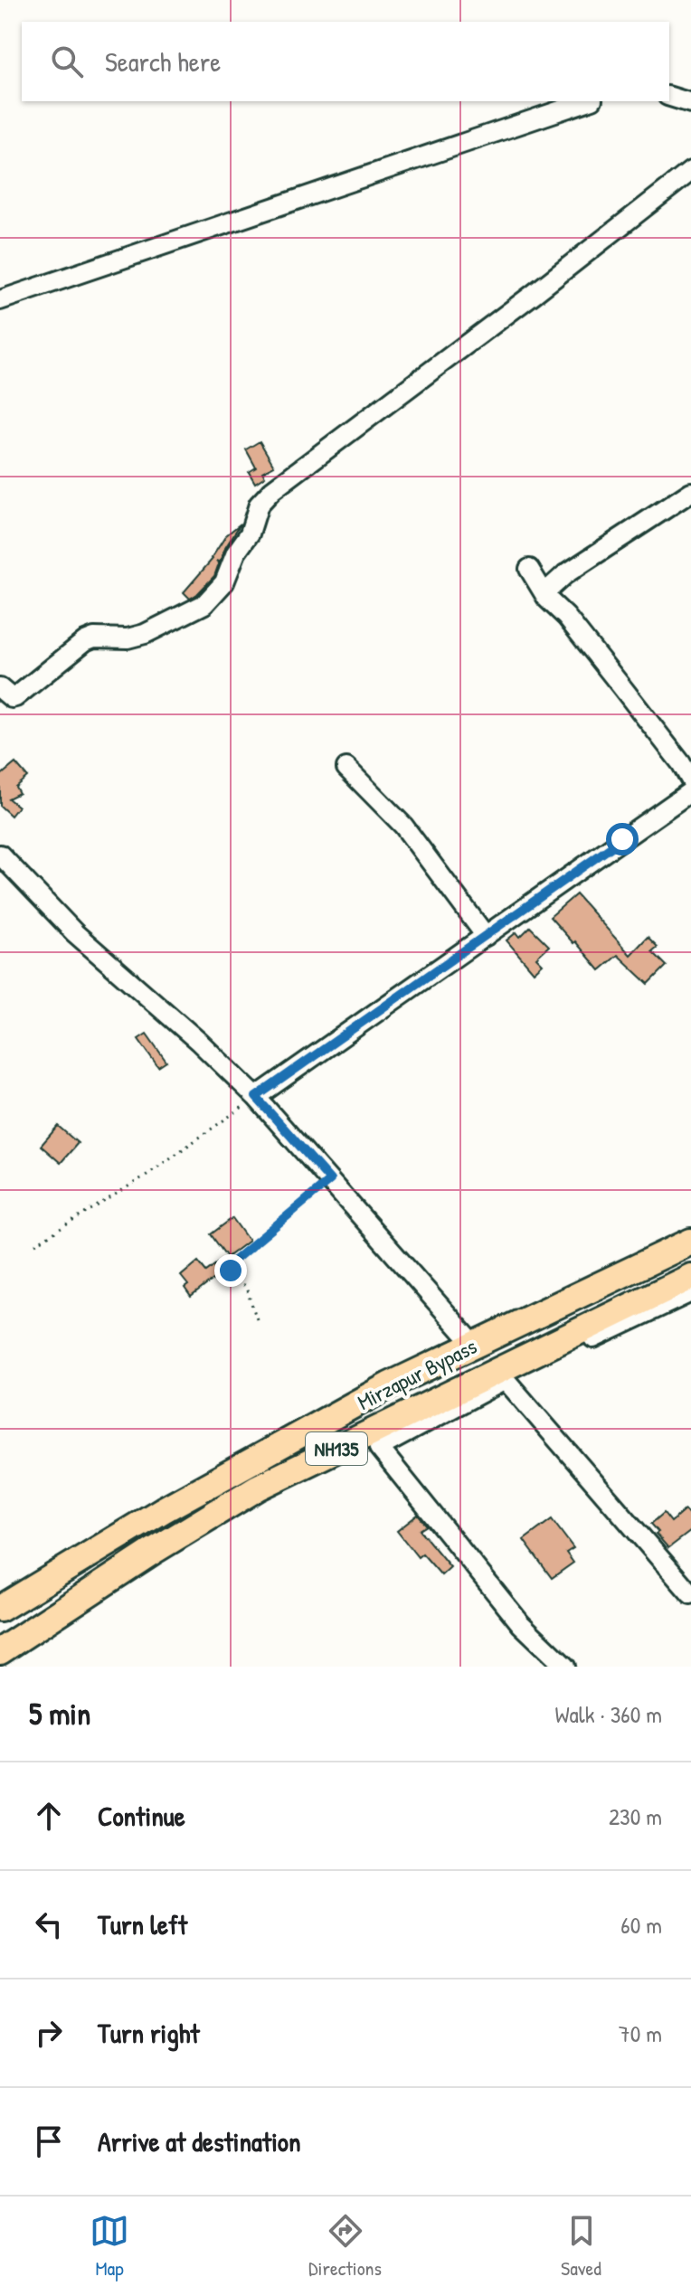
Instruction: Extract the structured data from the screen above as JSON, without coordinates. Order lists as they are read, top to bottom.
{
  "streets": {
    "highway": ["Mirzapur Bypass", "NH135"]
  },
  "page": {
    "search": "Search here",
    "heading": ["5 min", "Walk · 360 m"],
    "list": [
      ["Continue", "230 m"],
      ["Turn left", "60 m"],
      ["Turn right", "70 m"],
      "Arrive at destination"
    ],
    "nav": ["Map", "Directions", "Saved"]
  }
}
